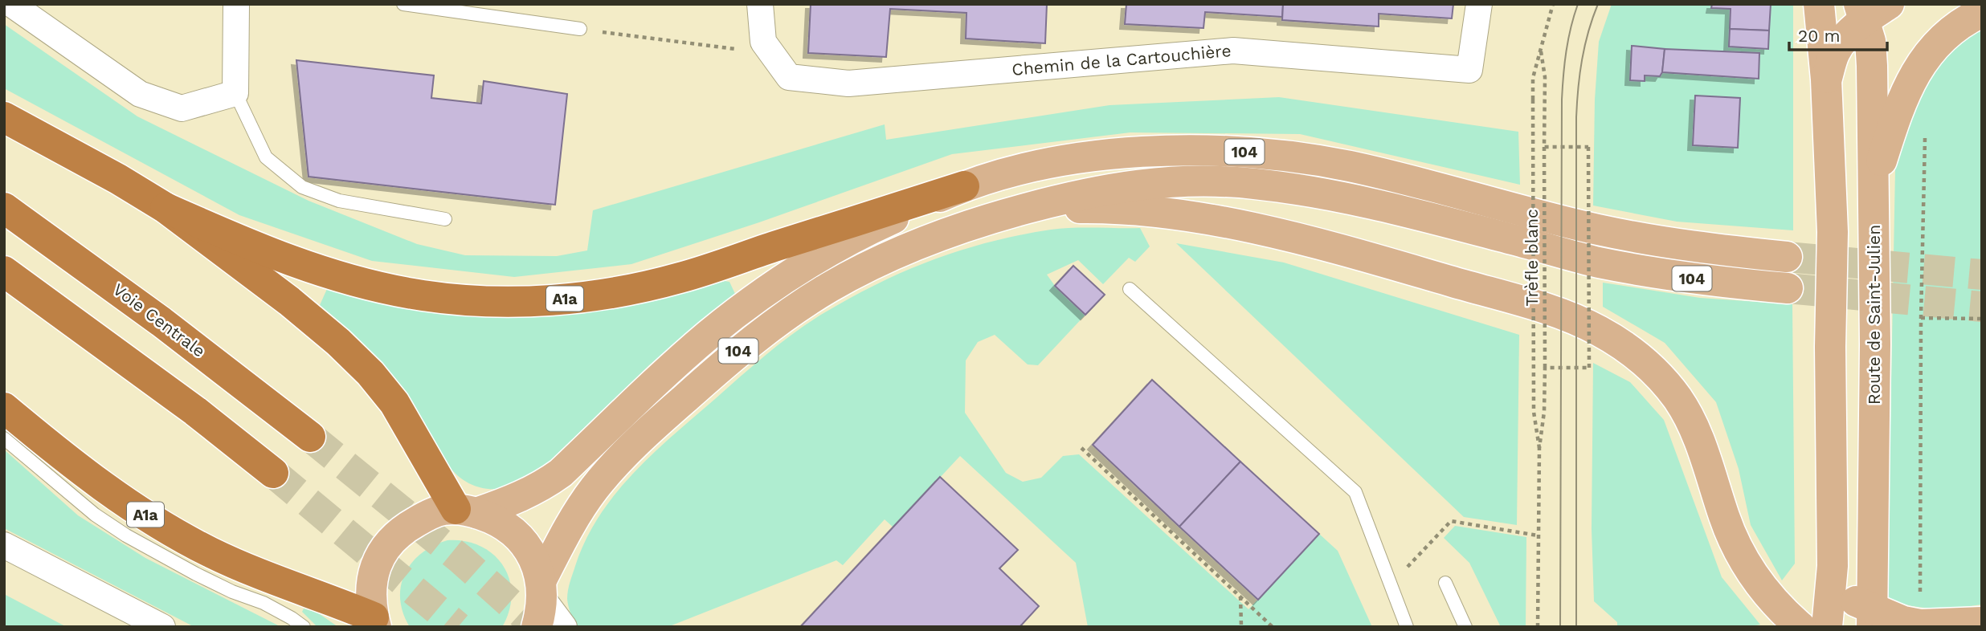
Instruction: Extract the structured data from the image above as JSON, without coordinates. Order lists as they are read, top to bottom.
{
  "streets": {
    "highway": ["A1a", "Voie Centrale"],
    "main road": ["104", "Route de Saint-Julien"],
    "street": ["Chemin de la Cartouchière"],
    "path": ["Trèfle blanc"]
  },
  "crossings": [
    ["104", "A1a"]
  ],
  "scale_bar": "20 m"
}
